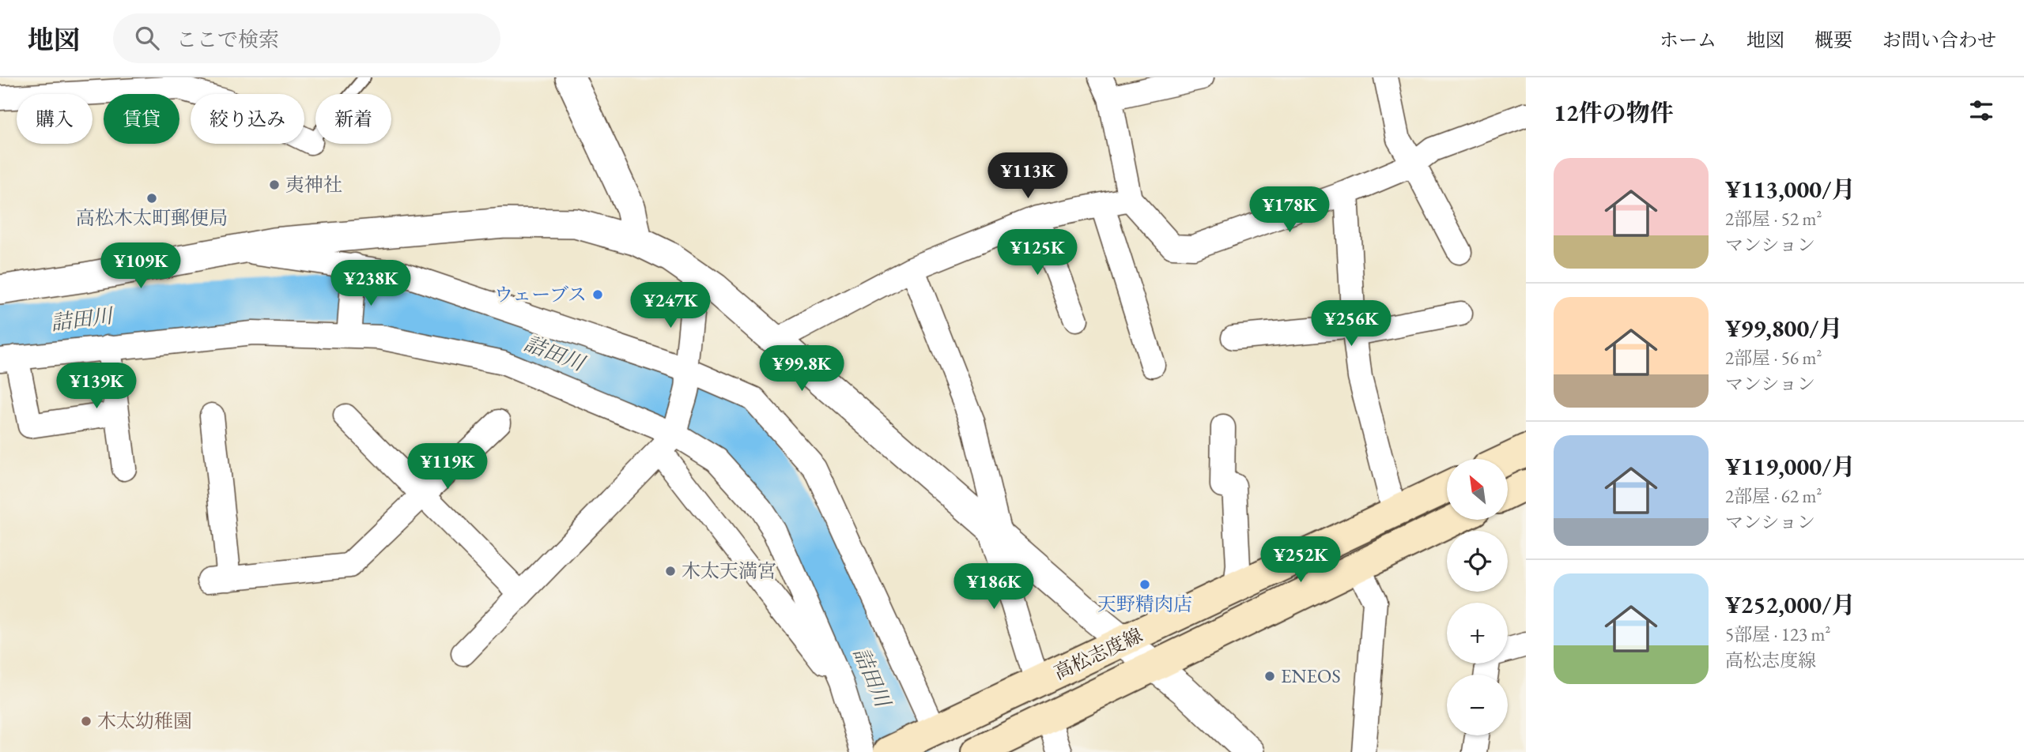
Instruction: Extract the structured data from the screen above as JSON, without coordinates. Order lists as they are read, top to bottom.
{
  "streets": {
    "main road": ["高松志度線"]
  },
  "water": ["詰田川"],
  "places": [
    "夷神社",
    "高松木太町郵便局",
    "ウェーブス",
    "木太天満宮",
    "天野精肉店",
    "ENEOS",
    "木太幼稚園"
  ],
  "north": "top left",
  "page": {
    "header": "地図",
    "search": "ここで検索",
    "nav": [
      "ホーム",
      "地図",
      "概要",
      "お問い合わせ"
    ],
    "heading": "12件の物件",
    "chip": [
      "購入",
      "賃貸",
      "絞り込み",
      "新着"
    ],
    "list": [
      {
        "name": "¥113,000/月",
        "note": "2部屋 · 52 m² · マンション"
      },
      {
        "name": "¥99,800/月",
        "note": "2部屋 · 56 m² · マンション"
      },
      {
        "name": "¥119,000/月",
        "note": "2部屋 · 62 m² · マンション"
      },
      {
        "name": "¥252,000/月",
        "note": "5部屋 · 123 m² · 高松志度線"
      }
    ],
    "price": [
      "¥113K",
      "¥178K",
      "¥125K",
      "¥109K",
      "¥238K",
      "¥247K",
      "¥256K",
      "¥99.8K",
      "¥139K",
      "¥119K",
      "¥252K",
      "¥186K"
    ],
    "map_buttons": ["+", "−"]
  }
}
